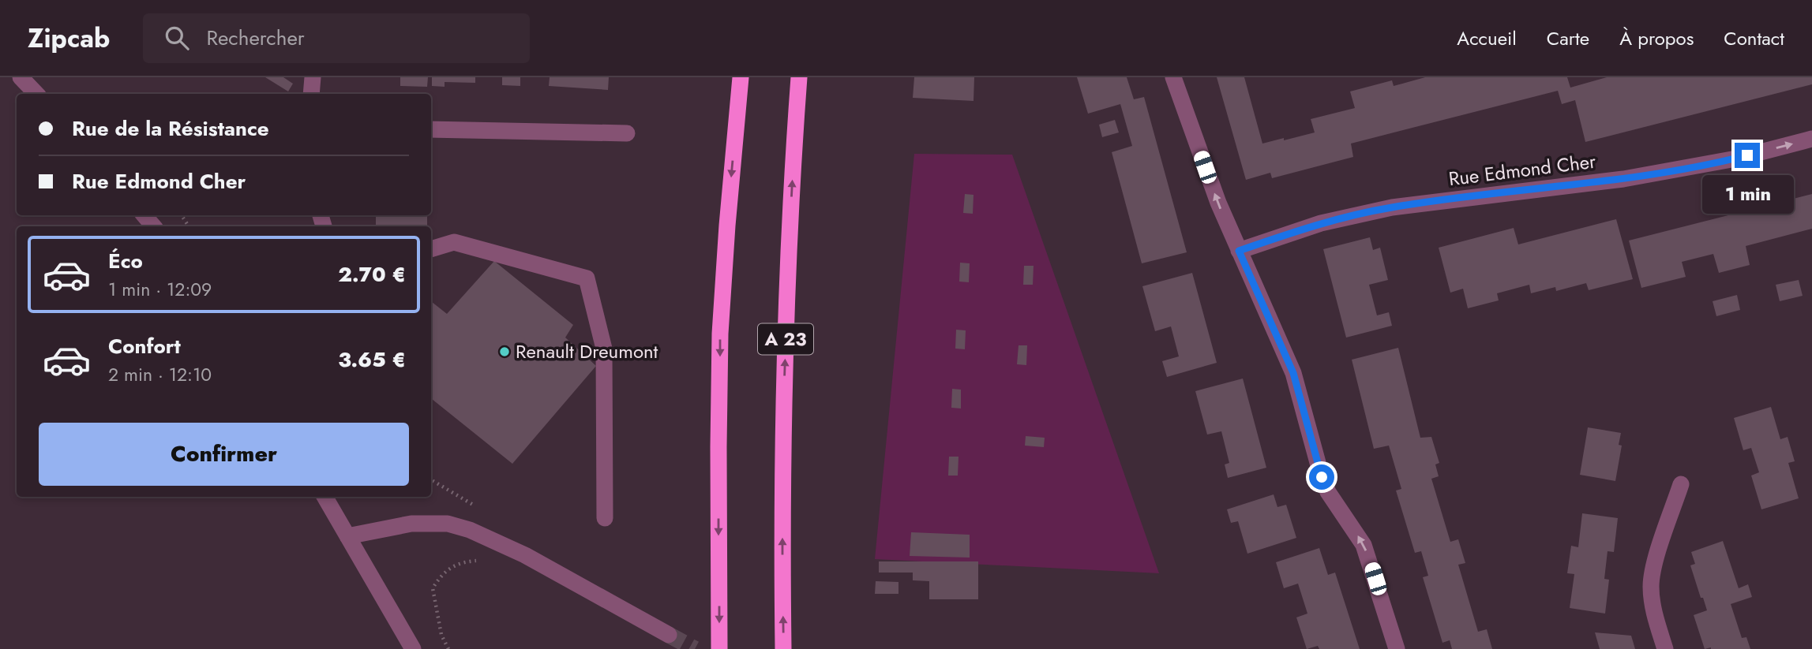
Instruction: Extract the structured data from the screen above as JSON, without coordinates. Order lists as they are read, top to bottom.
{
  "streets": {
    "highway": ["A 23"],
    "street": ["Rue Edmond Cher"]
  },
  "one_way": ["Rue Edmond Cher"],
  "places": ["Renault Dreumont"],
  "page": {
    "header": "Zipcab",
    "search": "Rechercher",
    "nav": [
      "Accueil",
      "Carte",
      "À propos",
      "Contact"
    ],
    "banner": ["Rue de la Résistance", "Rue Edmond Cher"],
    "bubble": "1 min",
    "list": [
      {
        "name": "Éco",
        "note": "1 min · 12:09",
        "value": "2.70 €"
      },
      {
        "name": "Confort",
        "note": "2 min · 12:10",
        "value": "3.65 €"
      }
    ],
    "buttons": "Confirmer"
  }
}
